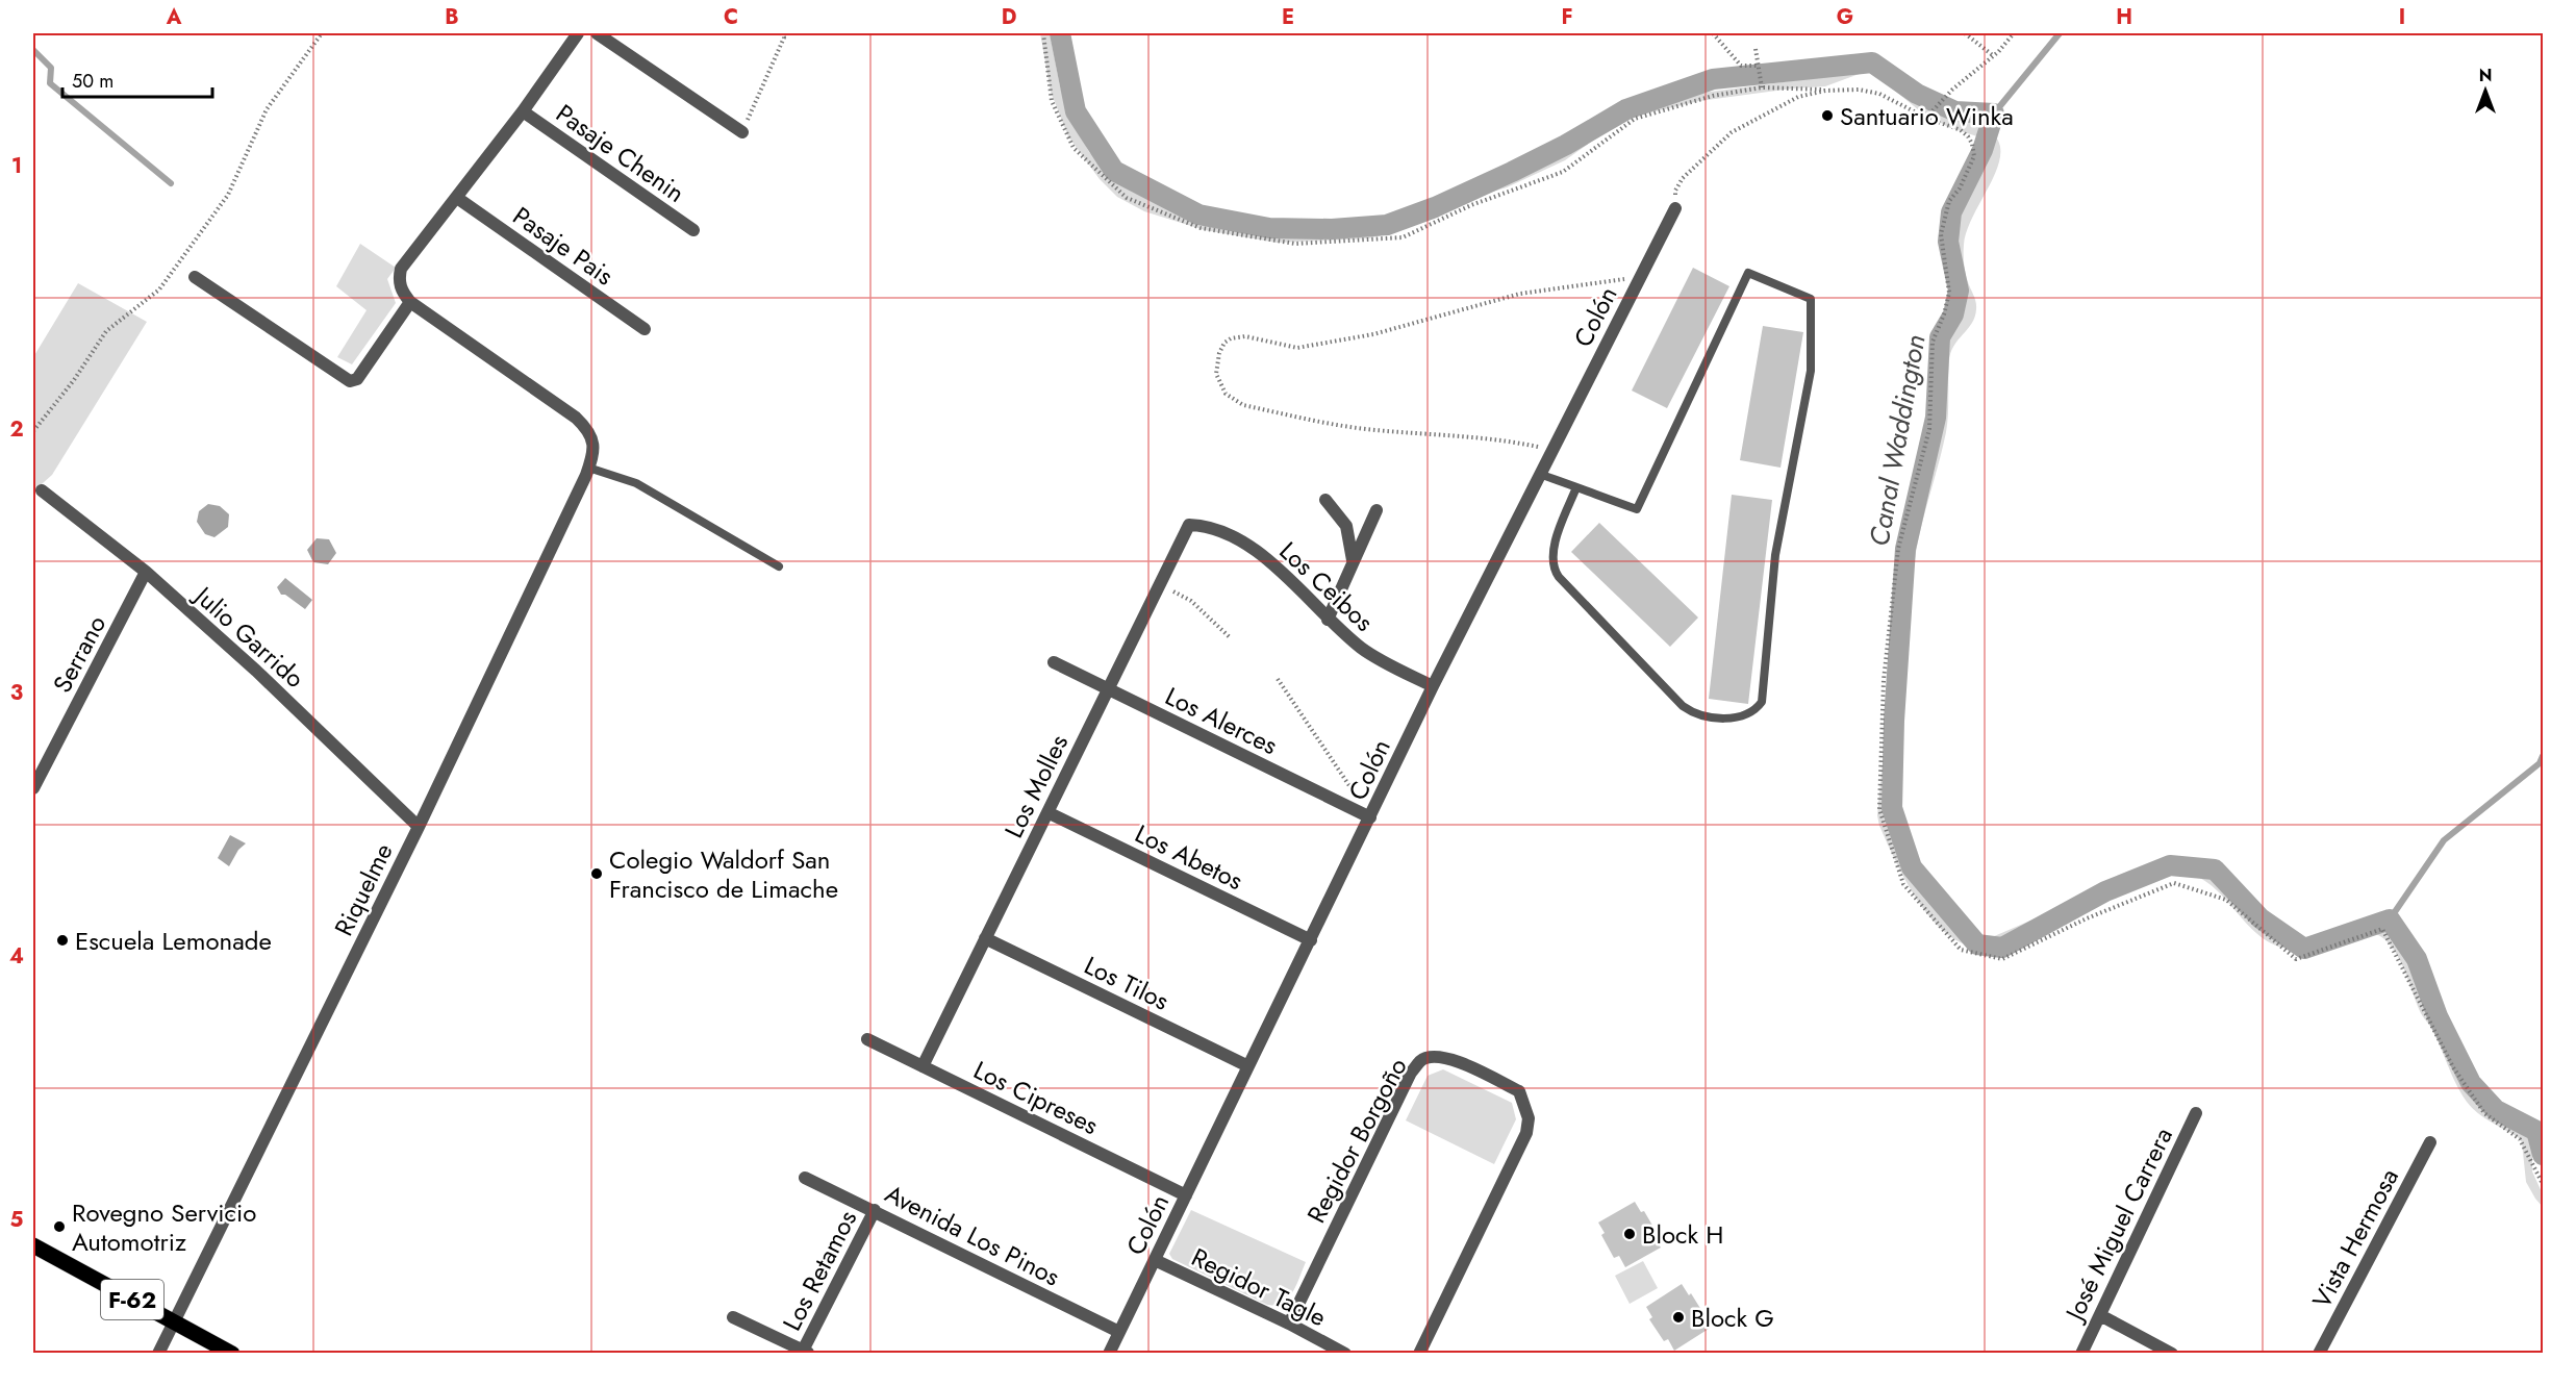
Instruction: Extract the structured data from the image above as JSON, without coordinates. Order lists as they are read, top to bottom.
{
  "streets": {
    "main road": ["F-62"],
    "street": [
      "Pasaje Chenin",
      "Pasaje Pais",
      "Colón",
      "Los Ceibos",
      "Julio Garrido",
      "Serrano",
      "Los Alerces",
      "Los Molles",
      "Los Abetos",
      "Riquelme",
      "Los Tilos",
      "Los Cipreses",
      "Regidor Borgoño",
      "José Miguel Carrera",
      "Avenida Los Pinos",
      "Vista Hermosa",
      "Los Retamos",
      "Regidor Tagle"
    ]
  },
  "crossings": [
    ["Colón", "Los Ceibos"],
    ["Colón", "Los Alerces"],
    ["Colón", "Los Abetos"],
    ["Colón", "Los Tilos"],
    ["Colón", "Los Cipreses"],
    ["Colón", "Avenida Los Pinos"],
    ["Colón", "Regidor Tagle"],
    ["Los Ceibos", "Los Molles"],
    ["Julio Garrido", "Serrano"],
    ["Julio Garrido", "Riquelme"],
    ["Los Alerces", "Los Molles"],
    ["Los Molles", "Los Abetos"],
    ["Los Molles", "Los Tilos"],
    ["Los Molles", "Los Cipreses"],
    ["Riquelme", "F-62"],
    ["Regidor Borgoño", "Regidor Tagle"],
    ["Avenida Los Pinos", "Los Retamos"]
  ],
  "water": ["Canal Waddington"],
  "places": [
    "Santuario Winka",
    "Colegio Waldorf San Francisco de Limache",
    "Escuela Lemonade",
    "Rovegno Servicio Automotriz",
    "Block H",
    "Block G"
  ],
  "scale_bar": "50 m",
  "north": "top",
  "grid": {
    "columns": [
      "A",
      "B",
      "C",
      "D",
      "E",
      "F",
      "G",
      "H",
      "I"
    ],
    "rows": [
      "1",
      "2",
      "3",
      "4",
      "5"
    ]
  }
}
